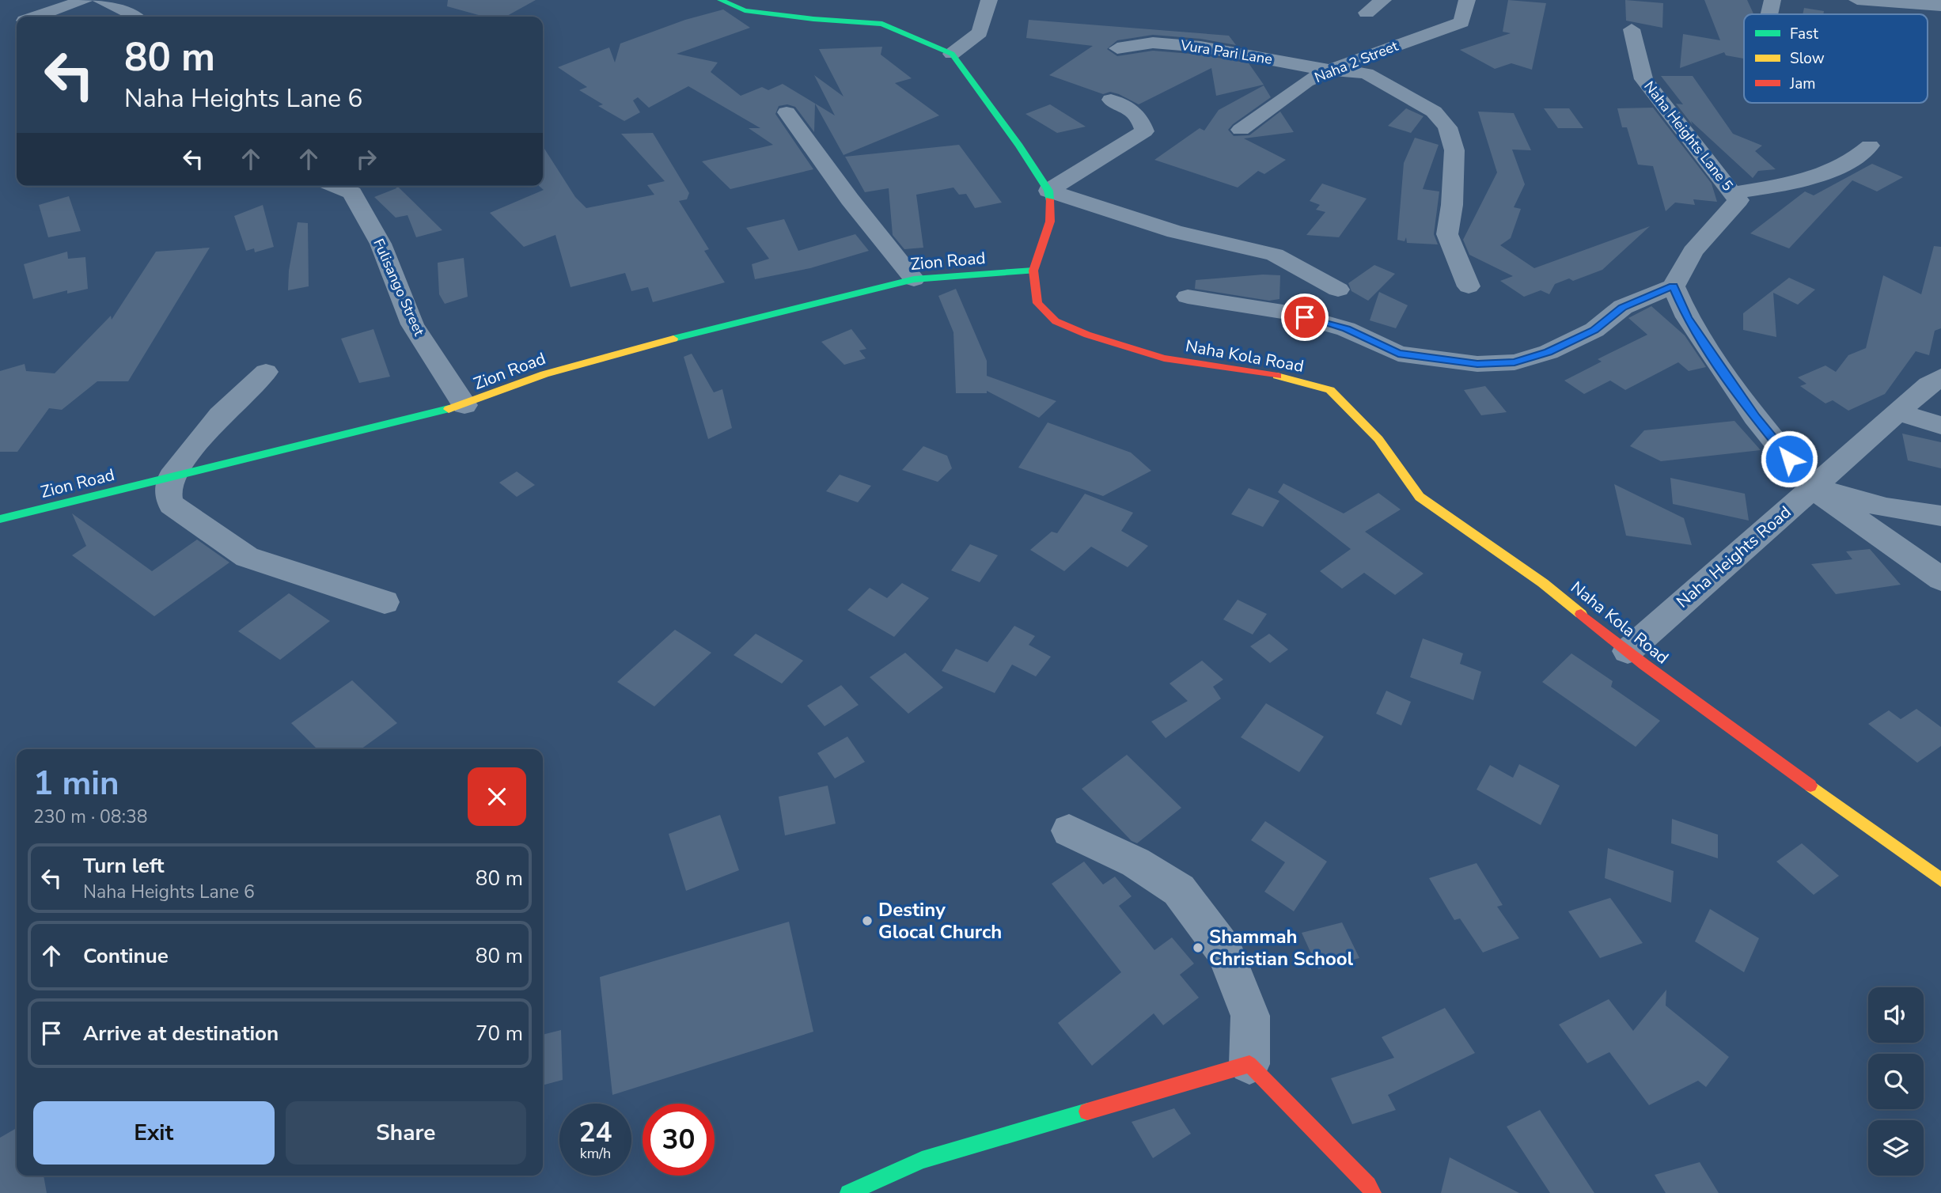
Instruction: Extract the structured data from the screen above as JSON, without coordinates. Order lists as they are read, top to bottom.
{
  "streets": {
    "street": [
      "Vura Pari Lane",
      "Naha 2 Street",
      "Naha Heights Lane 5",
      "Zion Road",
      "Fulisango Street",
      "Naha Kola Road",
      "Naha Heights Road"
    ]
  },
  "crossings": [
    ["Vura Pari Lane", "Naha 2 Street"],
    ["Zion Road", "Fulisango Street"],
    ["Zion Road", "Naha Kola Road"],
    ["Naha Kola Road", "Naha Heights Road"]
  ],
  "places": ["Destiny Glocal Church", "Shammah Christian School"],
  "legend": ["Fast", "Slow", "Jam"],
  "page": {
    "turn": ["80 m", "Naha Heights Lane 6"],
    "heading": ["1 min", "230 m · 08:38"],
    "list": [
      {
        "name": "Turn left",
        "note": "Naha Heights Lane 6",
        "value": "80 m"
      },
      {
        "name": "Continue",
        "value": "80 m"
      },
      {
        "name": "Arrive at destination",
        "value": "70 m"
      }
    ],
    "buttons": ["Exit", "Share"],
    "speed": "24 km/h",
    "limit": "30"
  }
}
